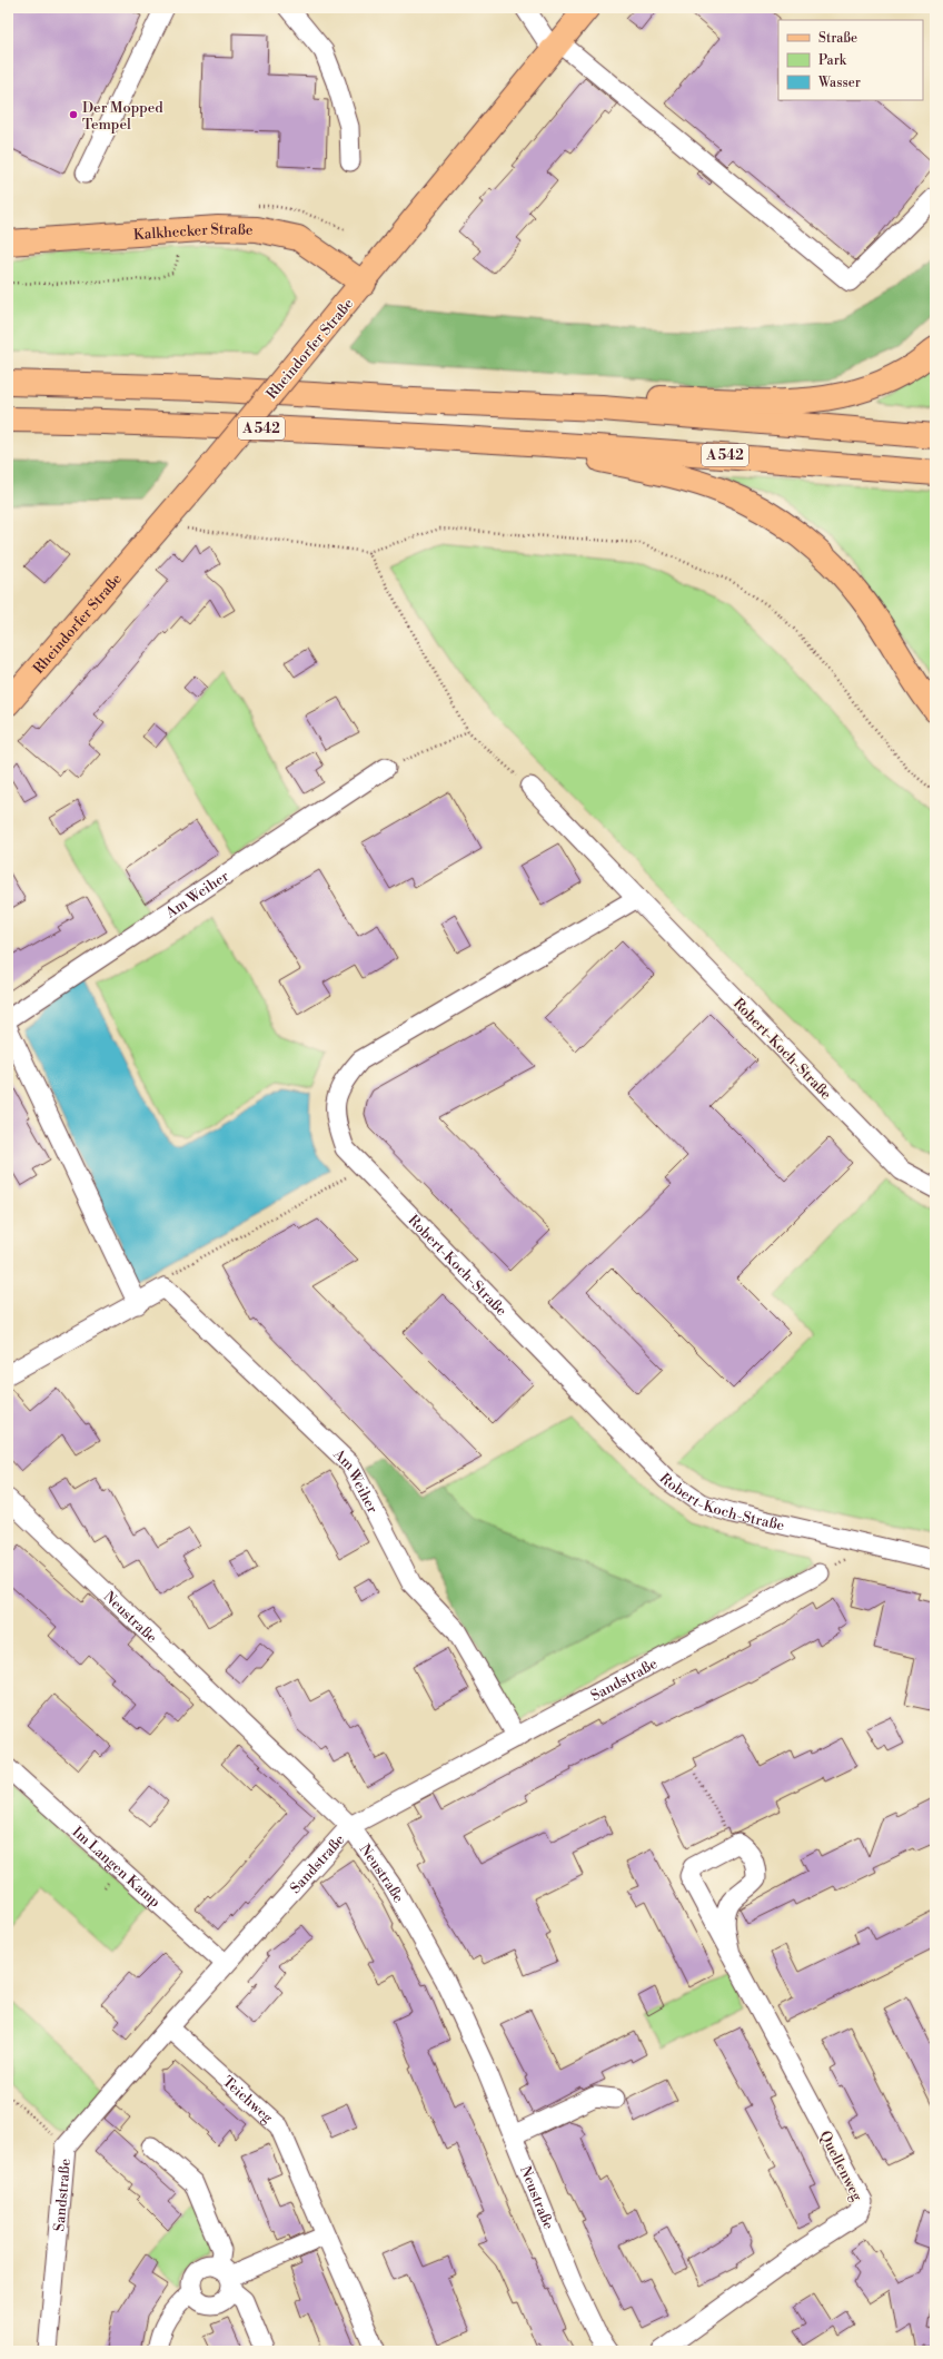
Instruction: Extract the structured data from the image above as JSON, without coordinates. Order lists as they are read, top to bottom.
{
  "streets": {
    "main road": ["Kalkhecker Straße", "Rheindorfer Straße", "A 542"],
    "street": [
      "Am Weiher",
      "Robert-Koch-Straße",
      "Neustraße",
      "Sandstraße",
      "Im Langen Kamp",
      "Teichweg",
      "Quellenweg"
    ]
  },
  "crossings": [
    ["Kalkhecker Straße", "Rheindorfer Straße"],
    ["Am Weiher", "Sandstraße"],
    ["Neustraße", "Sandstraße"],
    ["Sandstraße", "Im Langen Kamp"],
    ["Sandstraße", "Teichweg"]
  ],
  "places": ["Der Mopped Tempel"],
  "legend": ["Straße", "Park", "Wasser"]
}
